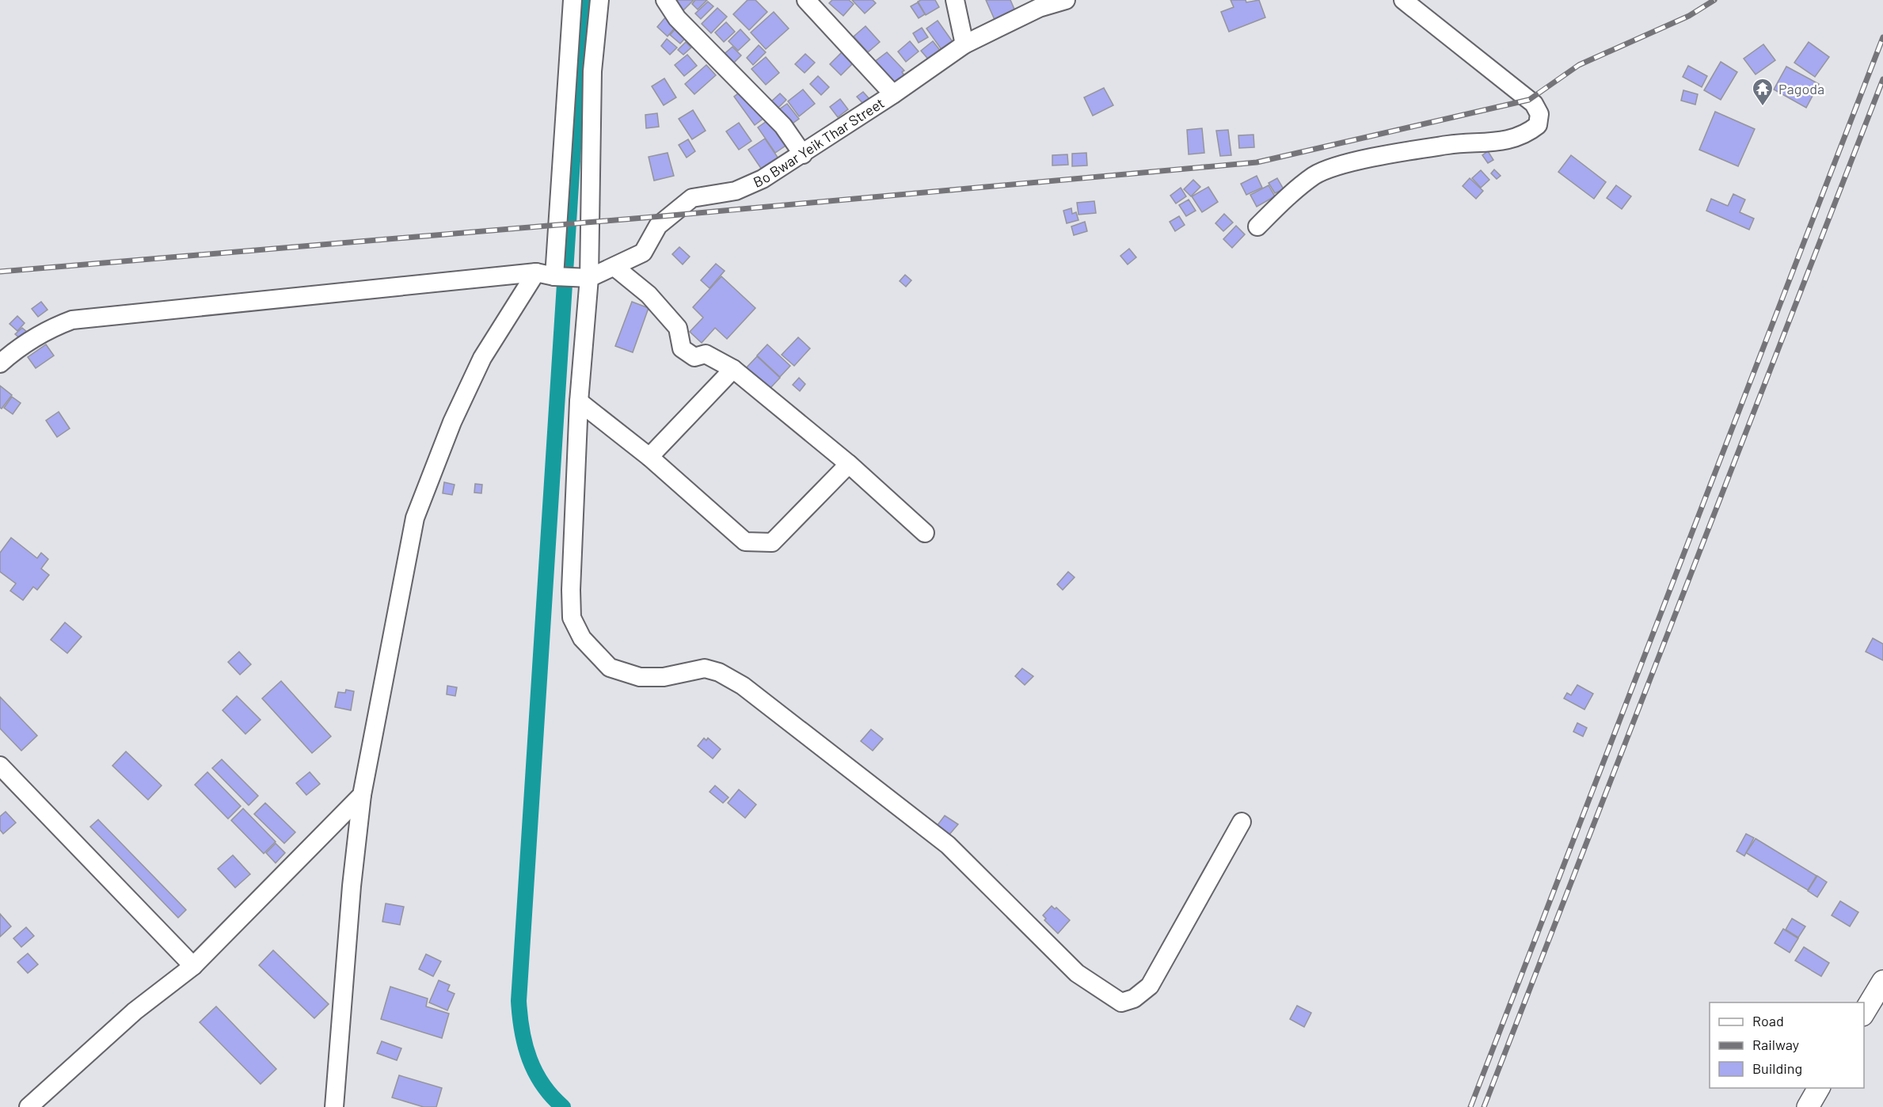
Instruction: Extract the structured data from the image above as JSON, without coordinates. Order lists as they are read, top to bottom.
{
  "streets": {
    "street": ["Bo Bwar Yeik Thar Street"]
  },
  "places": {
    "temple": ["Pagoda"]
  },
  "legend": ["Road", "Railway", "Building"]
}
